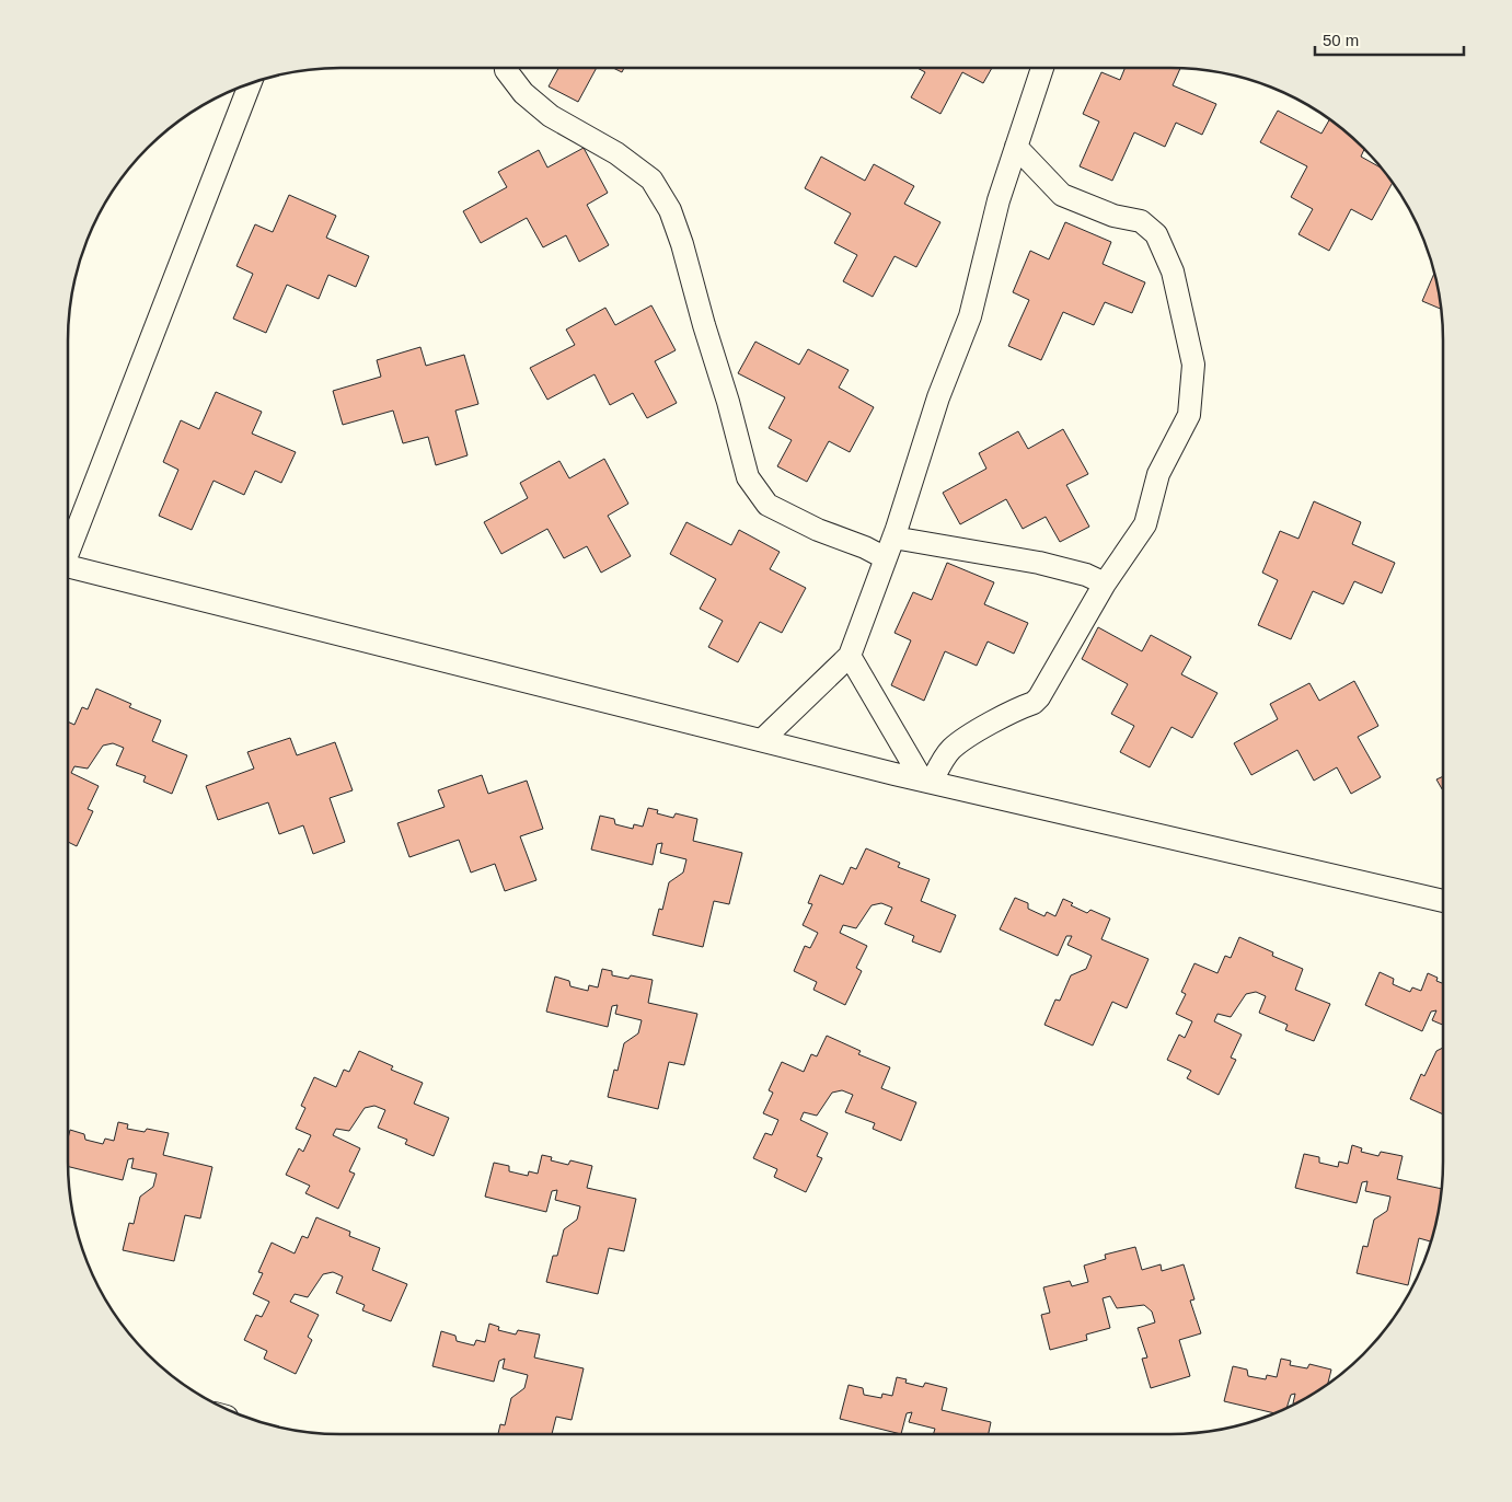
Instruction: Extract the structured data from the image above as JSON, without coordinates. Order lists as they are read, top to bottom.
{
  "scale_bar": "50 m"
}
